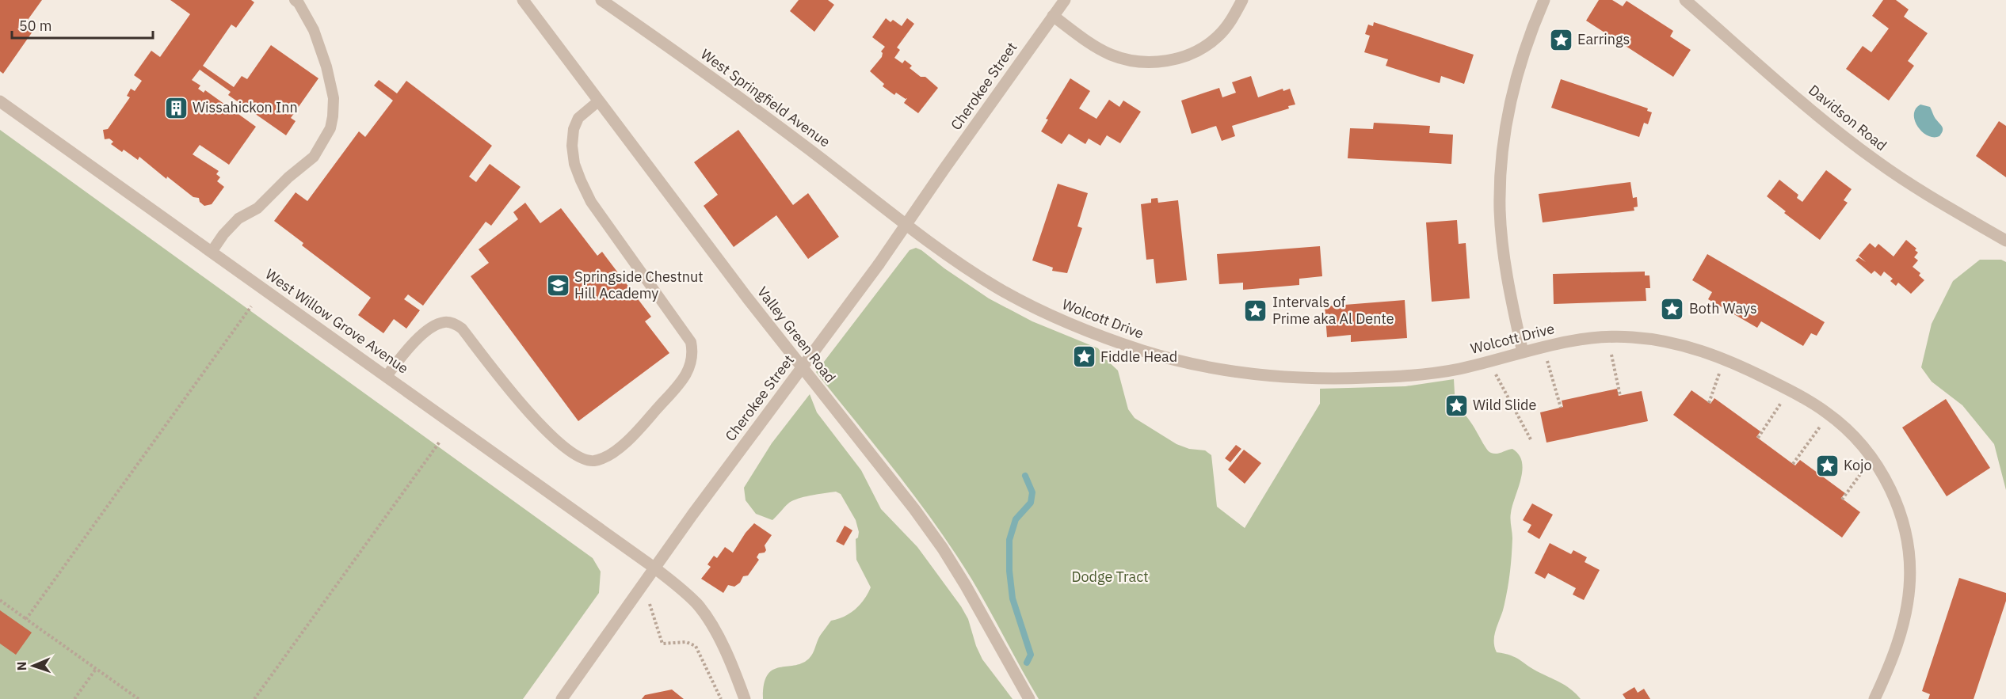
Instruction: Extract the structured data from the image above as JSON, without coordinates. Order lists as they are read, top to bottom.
{
  "streets": {
    "street": [
      "Cherokee Street",
      "West Springfield Avenue",
      "Davidson Road",
      "Wolcott Drive",
      "West Willow Grove Avenue",
      "Valley Green Road"
    ]
  },
  "crossings": [
    ["Cherokee Street", "West Springfield Avenue"],
    ["Cherokee Street", "Wolcott Drive"],
    ["Cherokee Street", "West Willow Grove Avenue"],
    ["West Springfield Avenue", "Wolcott Drive"]
  ],
  "parks": ["Dodge Tract"],
  "places": {
    "place": [
      "Earrings",
      "Both Ways",
      "Intervals of Prime aka Al Dente",
      "Fiddle Head",
      "Wild Slide",
      "Kojo"
    ],
    "building": ["Wissahickon Inn"],
    "school or university": ["Springside Chestnut Hill Academy"]
  },
  "scale_bar": "50 m",
  "north": "left"
}
